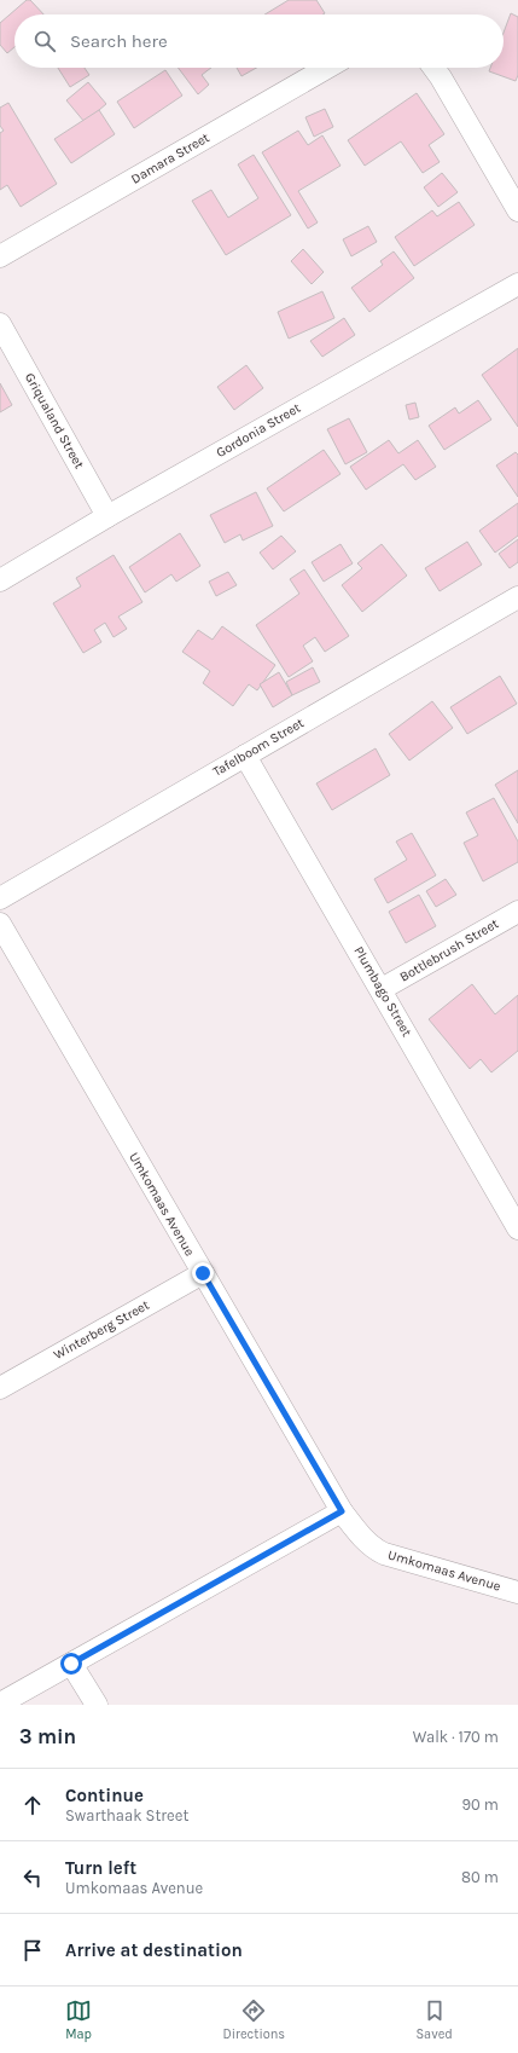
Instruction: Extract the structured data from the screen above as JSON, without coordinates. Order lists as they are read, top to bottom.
{
  "streets": {
    "street": [
      "Damara Street",
      "Griqualand Street",
      "Gordonia Street",
      "Tafelboom Street",
      "Bottlebrush Street",
      "Plumbago Street",
      "Umkomaas Avenue",
      "Winterberg Street"
    ]
  },
  "crossings": [
    ["Griqualand Street", "Gordonia Street"],
    ["Tafelboom Street", "Plumbago Street"],
    ["Bottlebrush Street", "Plumbago Street"],
    ["Umkomaas Avenue", "Winterberg Street"]
  ],
  "page": {
    "search": "Search here",
    "heading": ["3 min", "Walk · 170 m"],
    "list": [
      ["Continue", "Swarthaak Street", "90 m"],
      ["Turn left", "Umkomaas Avenue", "80 m"],
      "Arrive at destination"
    ],
    "nav": ["Map", "Directions", "Saved"]
  }
}
